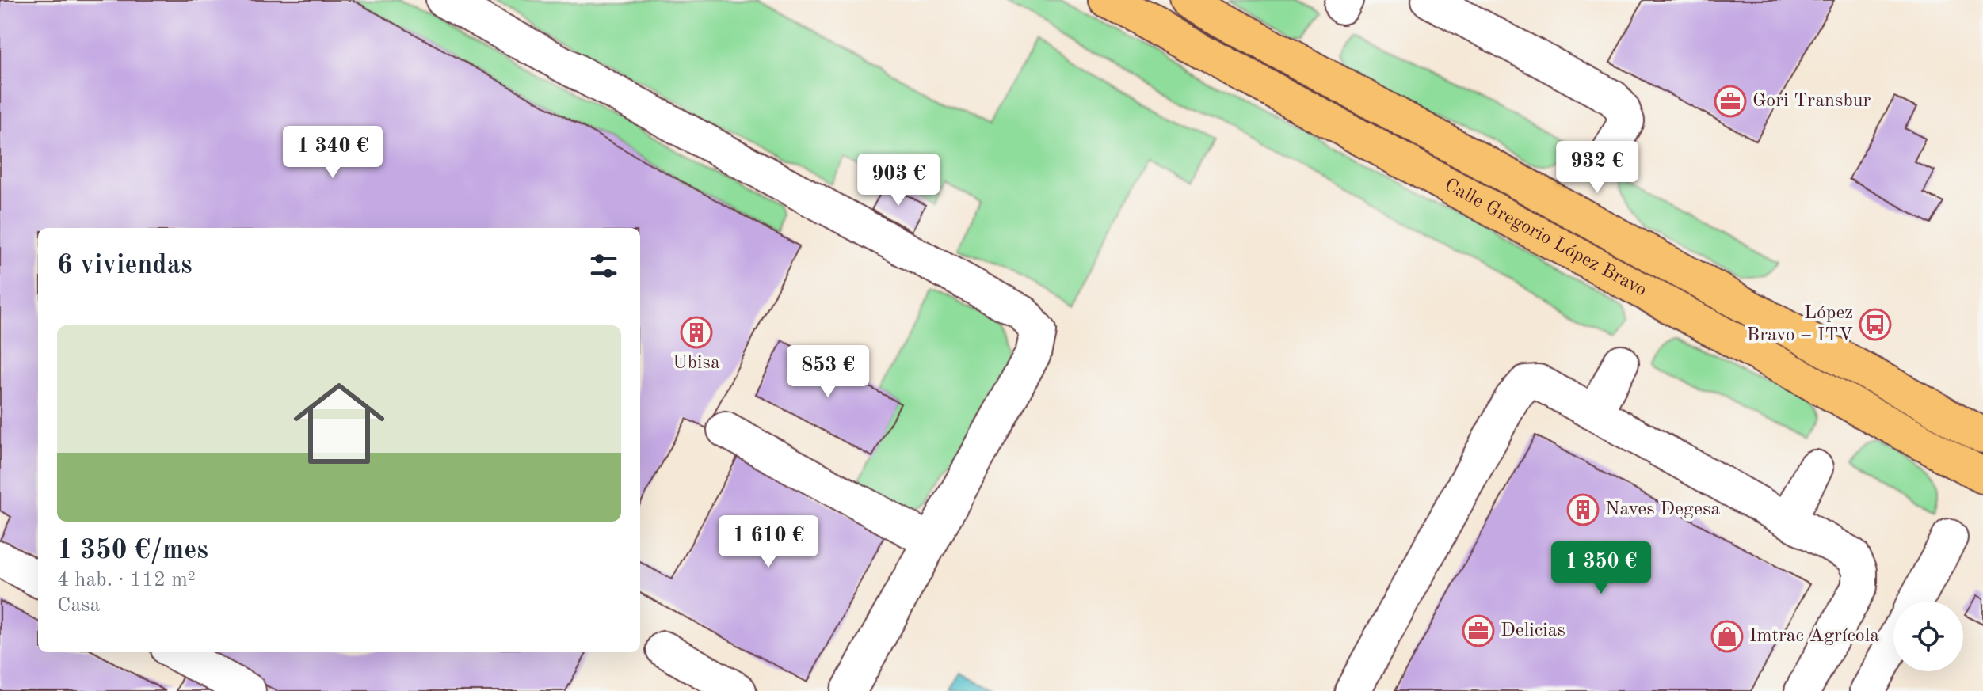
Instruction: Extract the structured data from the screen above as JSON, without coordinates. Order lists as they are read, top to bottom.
{
  "streets": {
    "main road": ["Calle Gregorio López Bravo"]
  },
  "places": {
    "office": ["Gori Transbur", "Delicias"],
    "bus stop": ["López Bravo – ITV"],
    "building": ["Ubisa", "Naves Degesa"],
    "shop": ["Imtrac Agrícola"]
  },
  "page": {
    "price": [
      "1 340 €",
      "932 €",
      "903 €",
      "853 €",
      "1 610 €",
      "1 350 €"
    ],
    "heading": "6 viviendas",
    "list": [
      {
        "name": "1 350 €/mes",
        "note": "4 hab. · 112 m² · Casa"
      }
    ]
  }
}
